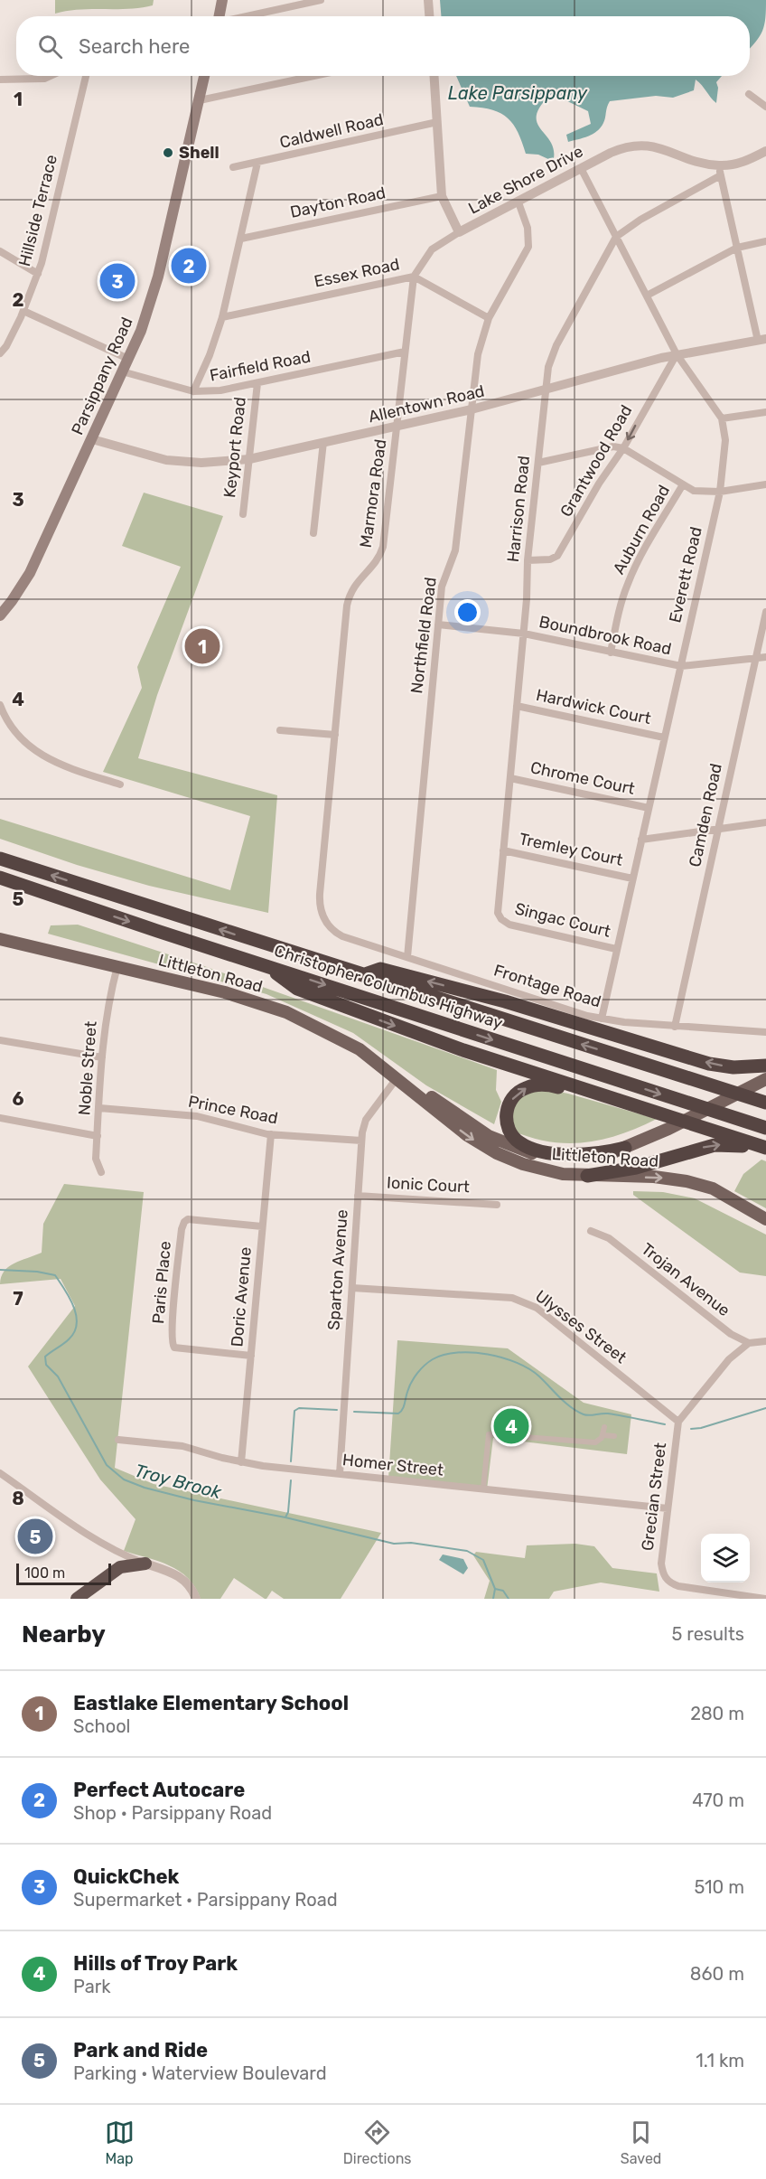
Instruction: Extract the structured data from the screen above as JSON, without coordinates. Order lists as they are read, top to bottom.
{
  "streets": {
    "highway": ["Christopher Columbus Highway"],
    "main road": ["Parsippany Road", "Littleton Road"],
    "street": [
      "Caldwell Road",
      "Lake Shore Drive",
      "Dayton Road",
      "Hillside Terrace",
      "Essex Road",
      "Fairfield Road",
      "Allentown Road",
      "Keyport Road",
      "Grantwood Road",
      "Marmora Road",
      "Harrison Road",
      "Auburn Road",
      "Everett Road",
      "Northfield Road",
      "Boundbrook Road",
      "Hardwick Court",
      "Chrome Court",
      "Camden Road",
      "Tremley Court",
      "Singac Court",
      "Frontage Road",
      "Noble Street",
      "Prince Road",
      "Ionic Court",
      "Sparton Avenue",
      "Trojan Avenue",
      "Paris Place",
      "Doric Avenue",
      "Ulysses Street",
      "Homer Street",
      "Grecian Street"
    ]
  },
  "crossings": [
    ["Caldwell Road", "Lake Shore Drive"],
    ["Lake Shore Drive", "Dayton Road"],
    ["Lake Shore Drive", "Marmora Road"],
    ["Lake Shore Drive", "Everett Road"],
    ["Lake Shore Drive", "Northfield Road"],
    ["Essex Road", "Marmora Road"],
    ["Essex Road", "Northfield Road"],
    ["Fairfield Road", "Parsippany Road"],
    ["Fairfield Road", "Keyport Road"],
    ["Fairfield Road", "Marmora Road"],
    ["Parsippany Road", "Allentown Road"],
    ["Allentown Road", "Keyport Road"],
    ["Allentown Road", "Grantwood Road"],
    ["Allentown Road", "Marmora Road"],
    ["Allentown Road", "Harrison Road"],
    ["Allentown Road", "Everett Road"],
    ["Allentown Road", "Northfield Road"],
    ["Grantwood Road", "Harrison Road"],
    ["Grantwood Road", "Everett Road"],
    ["Marmora Road", "Frontage Road"],
    ["Harrison Road", "Everett Road"],
    ["Harrison Road", "Boundbrook Road"],
    ["Harrison Road", "Hardwick Court"],
    ["Harrison Road", "Chrome Court"],
    ["Harrison Road", "Tremley Court"],
    ["Harrison Road", "Singac Court"],
    ["Auburn Road", "Boundbrook Road"],
    ["Everett Road", "Boundbrook Road"],
    ["Everett Road", "Hardwick Court"],
    ["Everett Road", "Chrome Court"],
    ["Everett Road", "Tremley Court"],
    ["Everett Road", "Singac Court"],
    ["Everett Road", "Frontage Road"],
    ["Northfield Road", "Boundbrook Road"],
    ["Northfield Road", "Frontage Road"],
    ["Boundbrook Road", "Camden Road"],
    ["Camden Road", "Frontage Road"],
    ["Littleton Road", "Noble Street"],
    ["Littleton Road", "Sparton Avenue"],
    ["Noble Street", "Prince Road"],
    ["Prince Road", "Sparton Avenue"],
    ["Prince Road", "Doric Avenue"],
    ["Ionic Court", "Sparton Avenue"],
    ["Sparton Avenue", "Ulysses Street"],
    ["Sparton Avenue", "Homer Street"],
    ["Trojan Avenue", "Grecian Street"],
    ["Paris Place", "Doric Avenue"],
    ["Doric Avenue", "Homer Street"],
    ["Ulysses Street", "Grecian Street"],
    ["Homer Street", "Grecian Street"]
  ],
  "one_way": ["Grantwood Road"],
  "water": ["Lake Parsippany", "Troy Brook"],
  "places": ["Shell"],
  "scale_bar": "100 m",
  "page": {
    "search": "Search here",
    "pins": [
      "2",
      "3",
      "1",
      "4",
      "5"
    ],
    "scale": "100 m",
    "heading": ["Nearby", "5 results"],
    "list": [
      {
        "mark": "1",
        "name": "Eastlake Elementary School",
        "note": "School",
        "value": "280 m"
      },
      {
        "mark": "2",
        "name": "Perfect Autocare",
        "note": "Shop · Parsippany Road",
        "value": "470 m"
      },
      {
        "mark": "3",
        "name": "QuickChek",
        "note": "Supermarket · Parsippany Road",
        "value": "510 m"
      },
      {
        "mark": "4",
        "name": "Hills of Troy Park",
        "note": "Park",
        "value": "860 m"
      },
      {
        "mark": "5",
        "name": "Park and Ride",
        "note": "Parking · Waterview Boulevard",
        "value": "1.1 km"
      }
    ],
    "nav": ["Map", "Directions", "Saved"]
  },
  "grid": {
    "rows": [
      "1",
      "2",
      "3",
      "4",
      "5",
      "6",
      "7",
      "8"
    ]
  }
}
